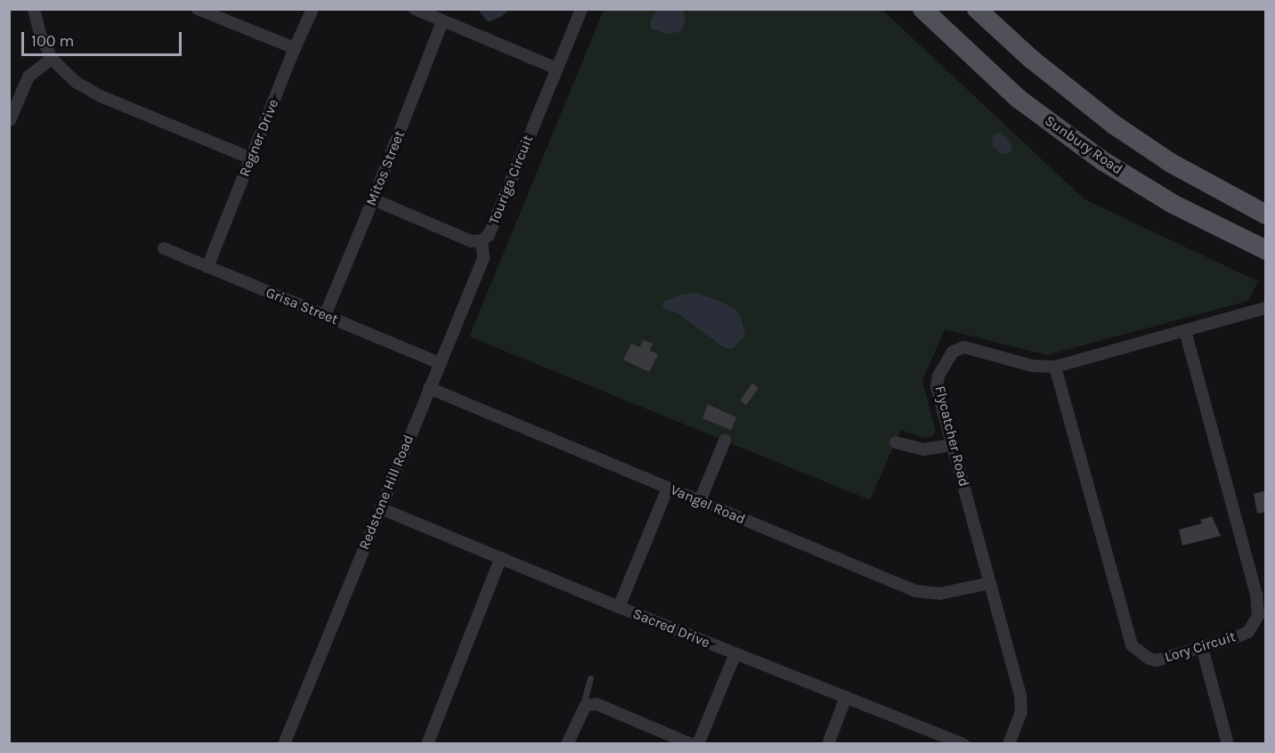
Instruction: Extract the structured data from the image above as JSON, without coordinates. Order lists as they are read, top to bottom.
{
  "streets": {
    "main road": ["Sunbury Road"],
    "street": [
      "Regner Drive",
      "Mitos Street",
      "Touriga Circuit",
      "Grisa Street",
      "Flycatcher Road",
      "Redstone Hill Road",
      "Vangel Road",
      "Sacred Drive",
      "Lory Circuit"
    ]
  },
  "crossings": [
    ["Regner Drive", "Grisa Street"],
    ["Mitos Street", "Touriga Circuit"],
    ["Mitos Street", "Grisa Street"],
    ["Touriga Circuit", "Redstone Hill Road"],
    ["Grisa Street", "Redstone Hill Road"],
    ["Flycatcher Road", "Vangel Road"],
    ["Flycatcher Road", "Lory Circuit"],
    ["Redstone Hill Road", "Vangel Road"],
    ["Redstone Hill Road", "Sacred Drive"]
  ],
  "scale_bar": "100 m"
}
